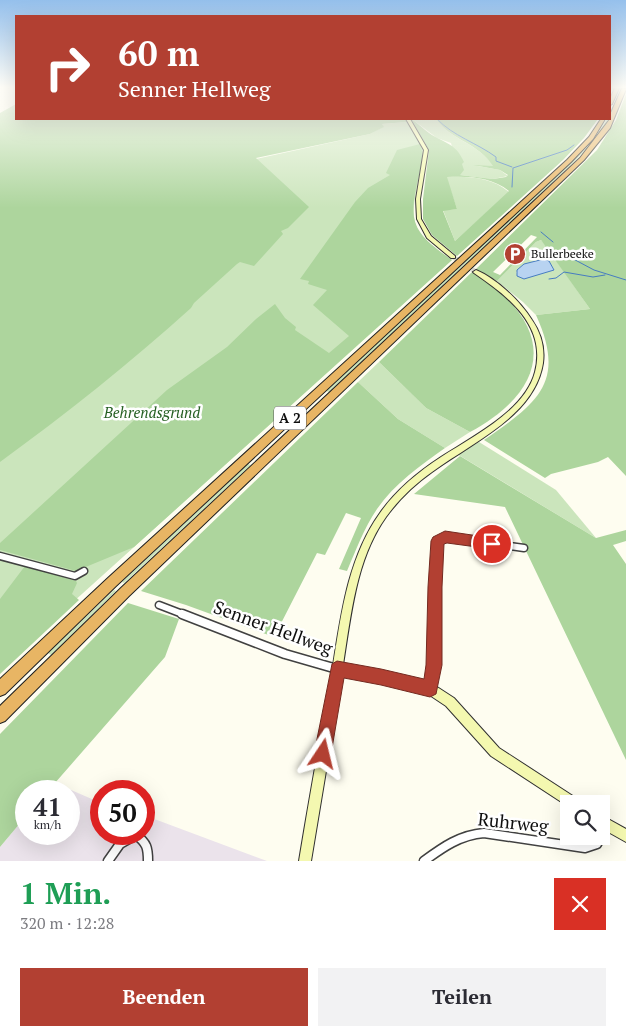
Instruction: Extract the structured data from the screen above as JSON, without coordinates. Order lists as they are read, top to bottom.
{
  "streets": {
    "highway": ["A 2"],
    "main road": ["Senner Hellweg"],
    "street": ["Ruhrweg"]
  },
  "parks": ["Behrendsgrund"],
  "places": {
    "parking": ["Bullerbeeke"]
  },
  "page": {
    "turn": ["60 m", "Senner Hellweg"],
    "speed": "41 km/h",
    "limit": "50",
    "heading": ["1 Min.", "320 m · 12:28"],
    "buttons": ["Beenden", "Teilen"]
  }
}
